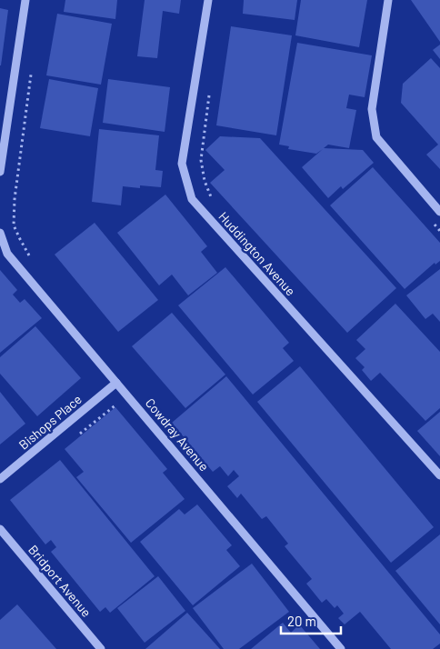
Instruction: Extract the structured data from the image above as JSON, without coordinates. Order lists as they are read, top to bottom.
{
  "streets": {
    "street": [
      "Huddington Avenue",
      "Bishops Place",
      "Cowdray Avenue",
      "Bridport Avenue"
    ]
  },
  "crossings": [
    ["Bishops Place", "Cowdray Avenue"]
  ],
  "scale_bar": "20 m"
}
